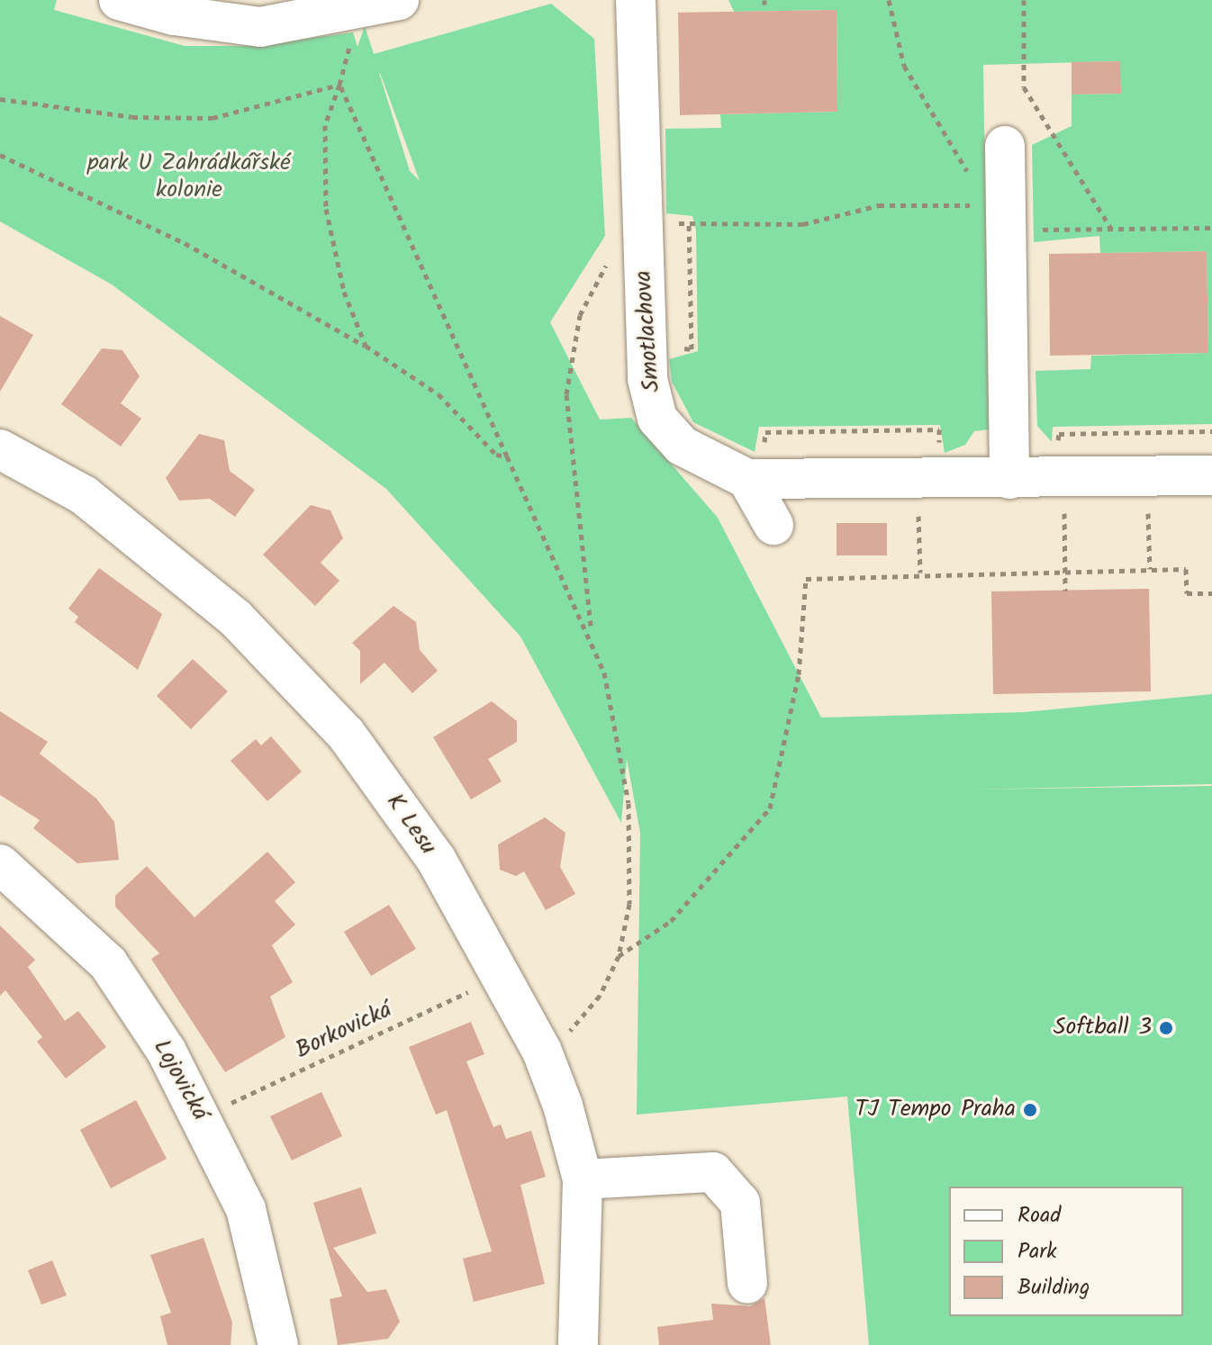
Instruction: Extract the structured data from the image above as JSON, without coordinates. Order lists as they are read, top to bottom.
{
  "streets": {
    "street": ["Smotlachova", "K Lesu", "Lojovická"],
    "path": ["Borkovická"]
  },
  "crossings": [
    ["K Lesu", "Borkovická"],
    ["Borkovická", "Lojovická"]
  ],
  "parks": ["park U Zahrádkářské kolonie"],
  "places": ["Softball 3", "TJ Tempo Praha"],
  "legend": ["Road", "Park", "Building"]
}
